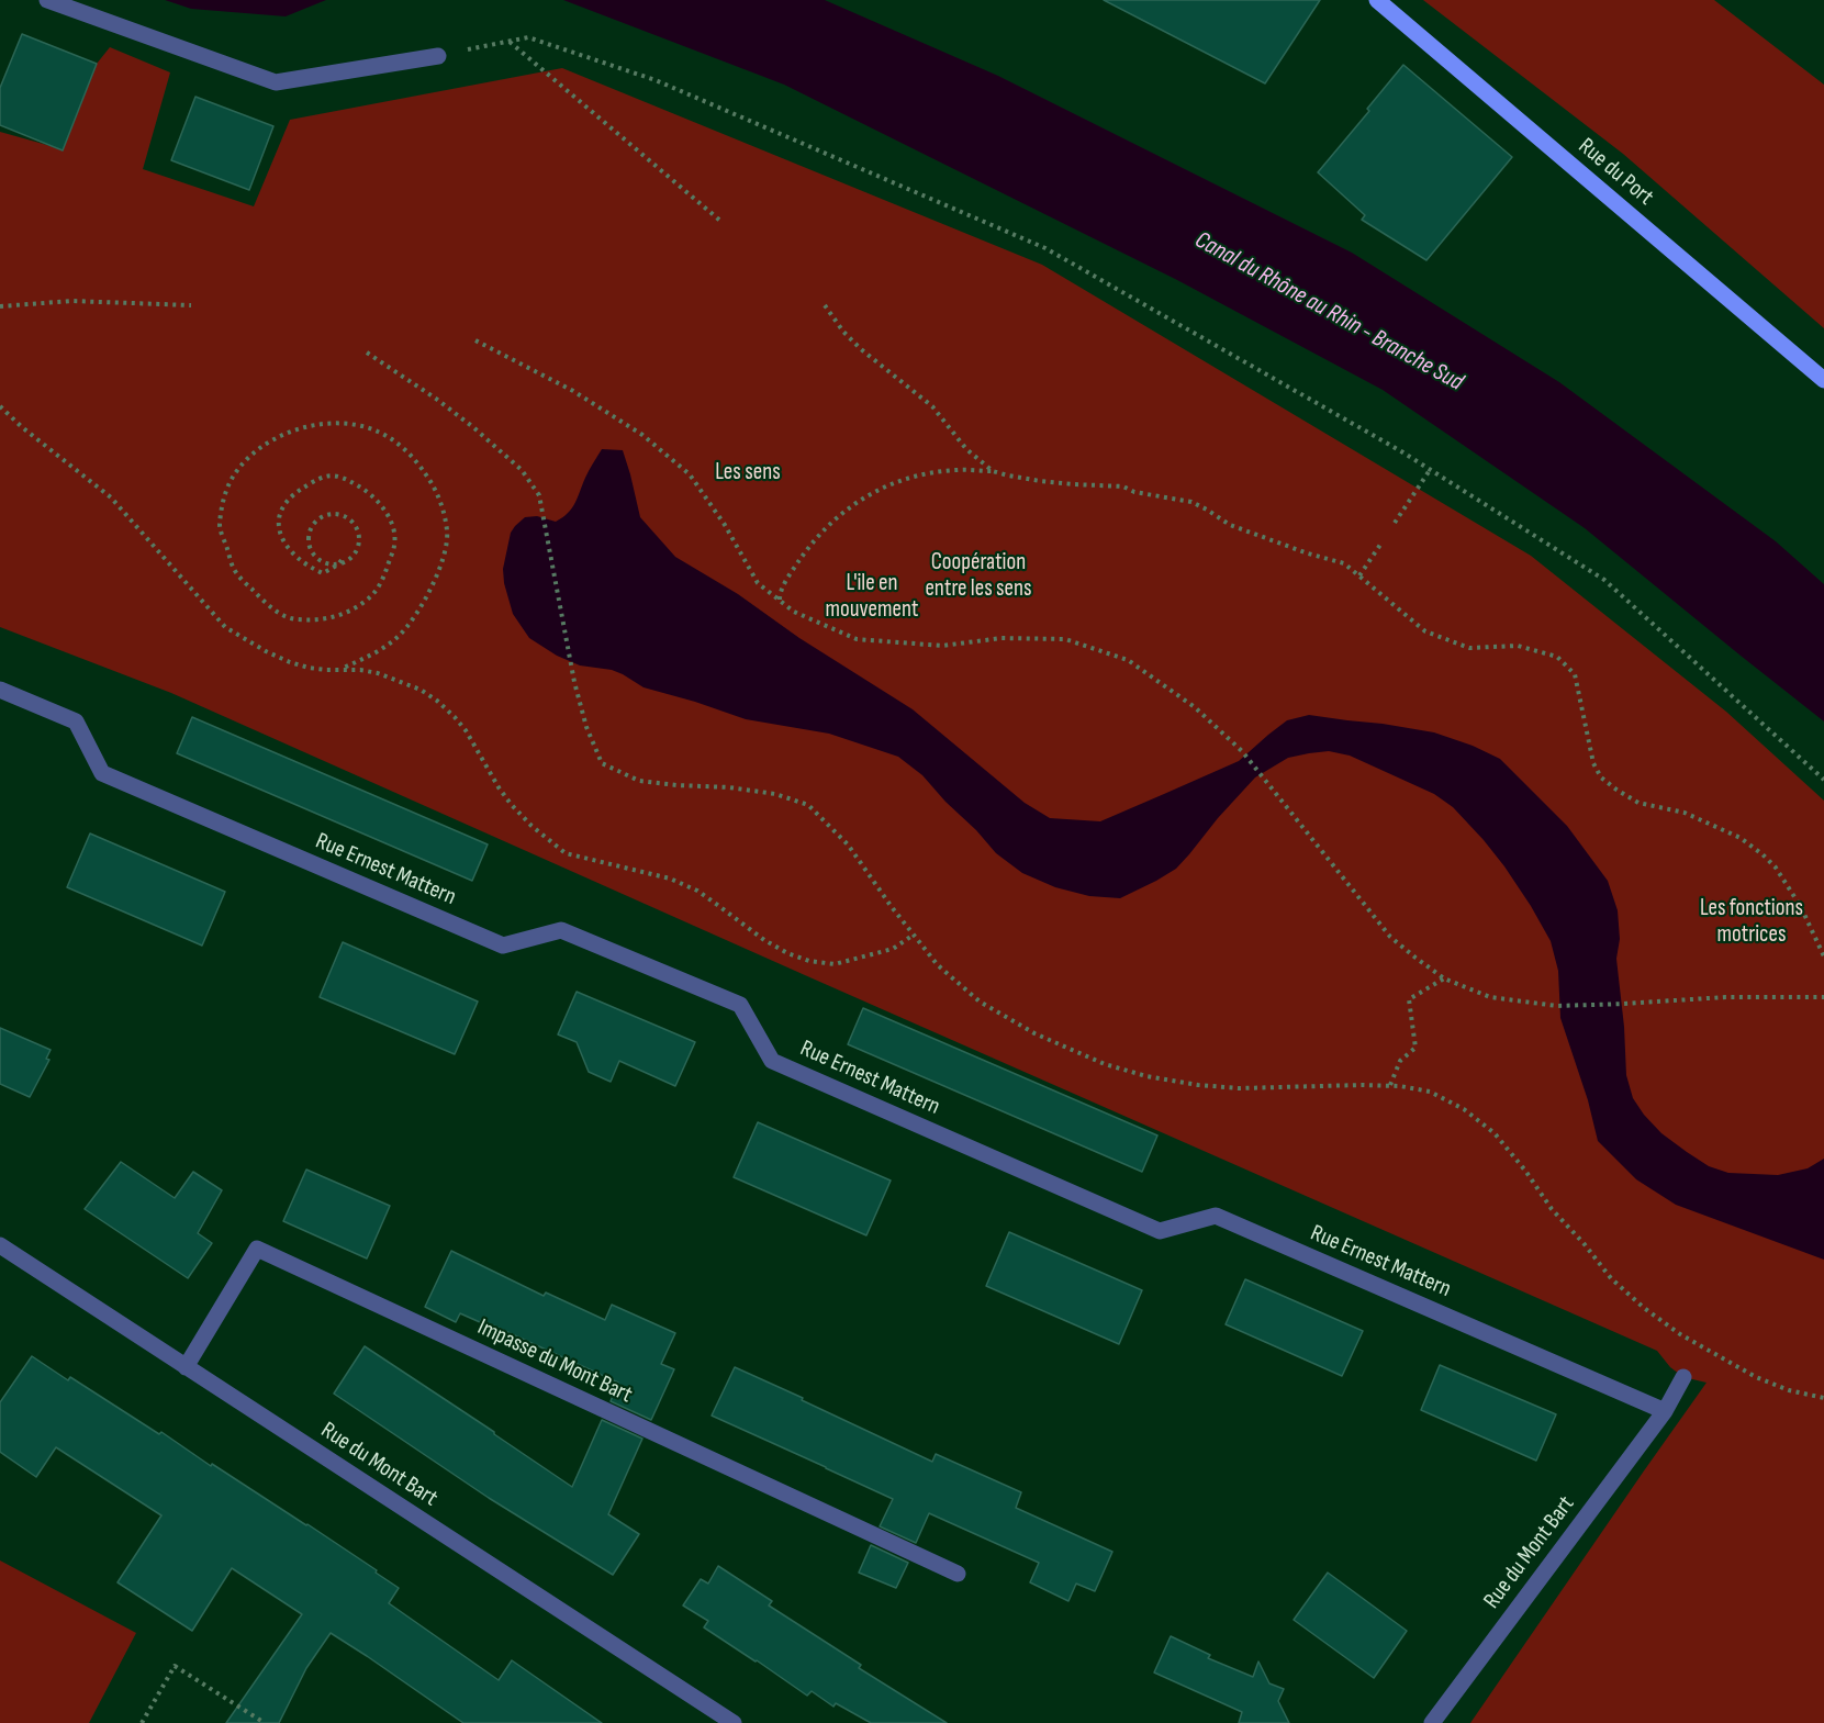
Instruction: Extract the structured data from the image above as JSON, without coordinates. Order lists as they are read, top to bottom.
{
  "streets": {
    "main road": ["Rue du Port"],
    "street": ["Rue Ernest Mattern", "Impasse du Mont Bart", "Rue du Mont Bart"]
  },
  "crossings": [
    ["Rue Ernest Mattern", "Rue du Mont Bart"],
    ["Impasse du Mont Bart", "Rue du Mont Bart"]
  ],
  "water": ["Canal du Rhône au Rhin - Branche Sud"],
  "parks": [
    "Les sens",
    "Coopération entre les sens",
    "L'ile en mouvement",
    "Les fonctions motrices"
  ]
}
